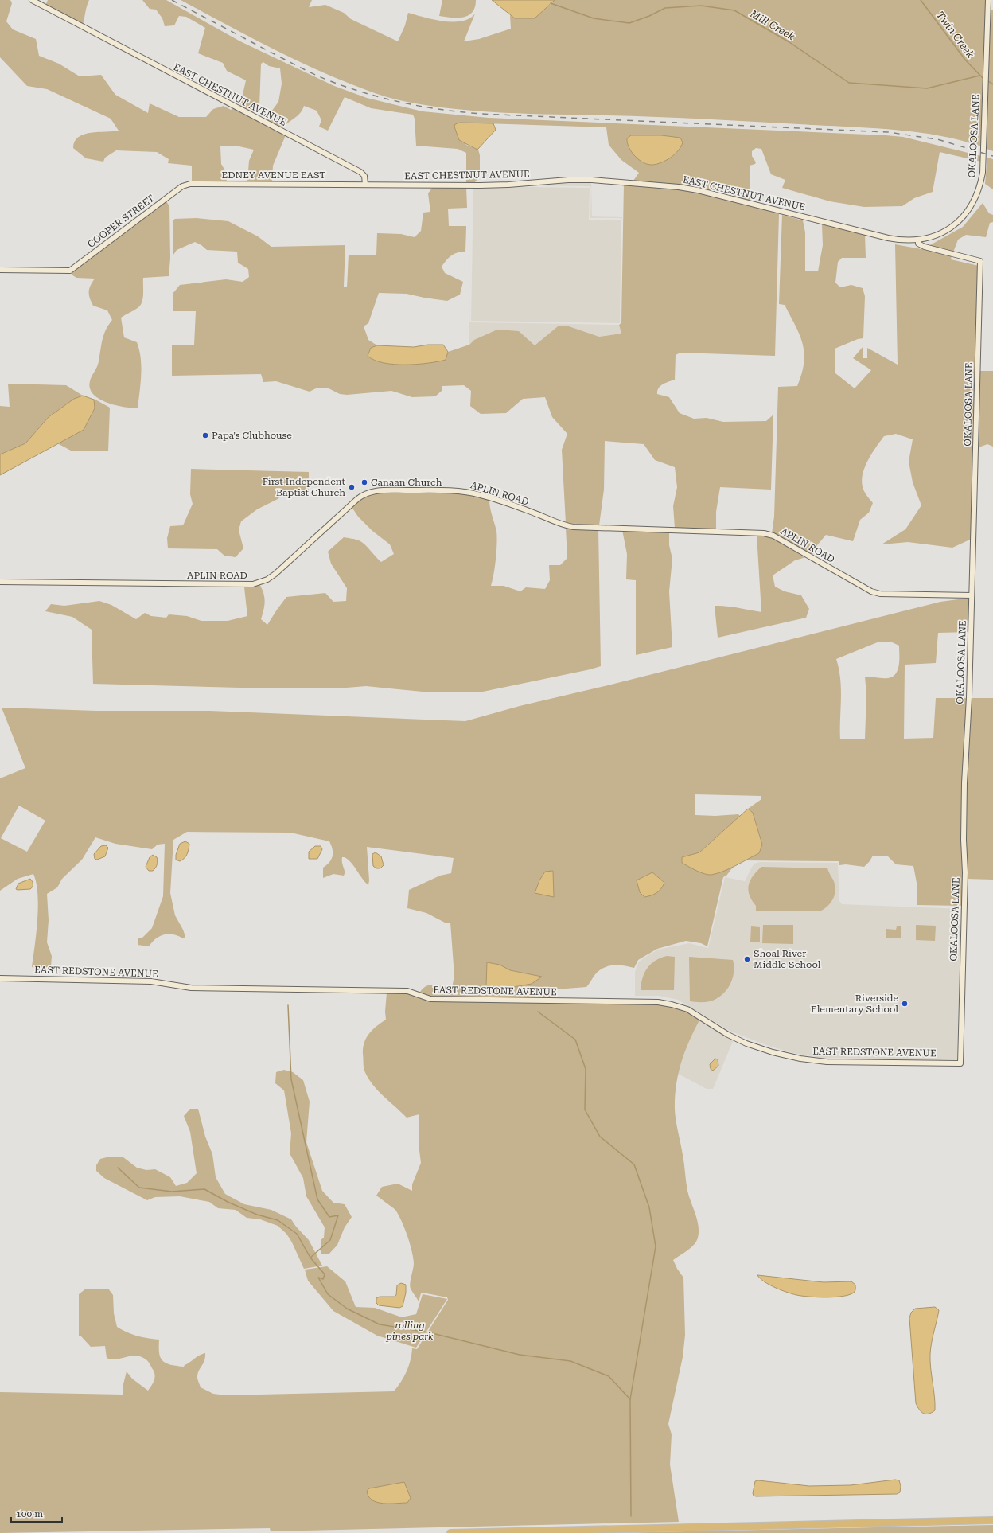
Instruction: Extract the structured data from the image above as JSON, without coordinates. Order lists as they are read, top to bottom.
{
  "streets": {
    "street": [
      "EAST CHESTNUT AVENUE",
      "OKALOOSA LANE",
      "EDNEY AVENUE EAST",
      "COOPER STREET",
      "APLIN ROAD",
      "EAST REDSTONE AVENUE"
    ]
  },
  "crossings": [
    ["EAST CHESTNUT AVENUE", "OKALOOSA LANE"],
    ["EAST CHESTNUT AVENUE", "EDNEY AVENUE EAST"],
    ["OKALOOSA LANE", "APLIN ROAD"],
    ["OKALOOSA LANE", "EAST REDSTONE AVENUE"],
    ["EDNEY AVENUE EAST", "COOPER STREET"]
  ],
  "water": ["Mill Creek", "Twin Creek"],
  "parks": ["rolling pines park"],
  "places": [
    "Papa's Clubhouse",
    "Canaan Church",
    "First Independent Baptist Church",
    "Shoal River Middle School",
    "Riverside Elementary School"
  ],
  "scale_bar": "100 m"
}
